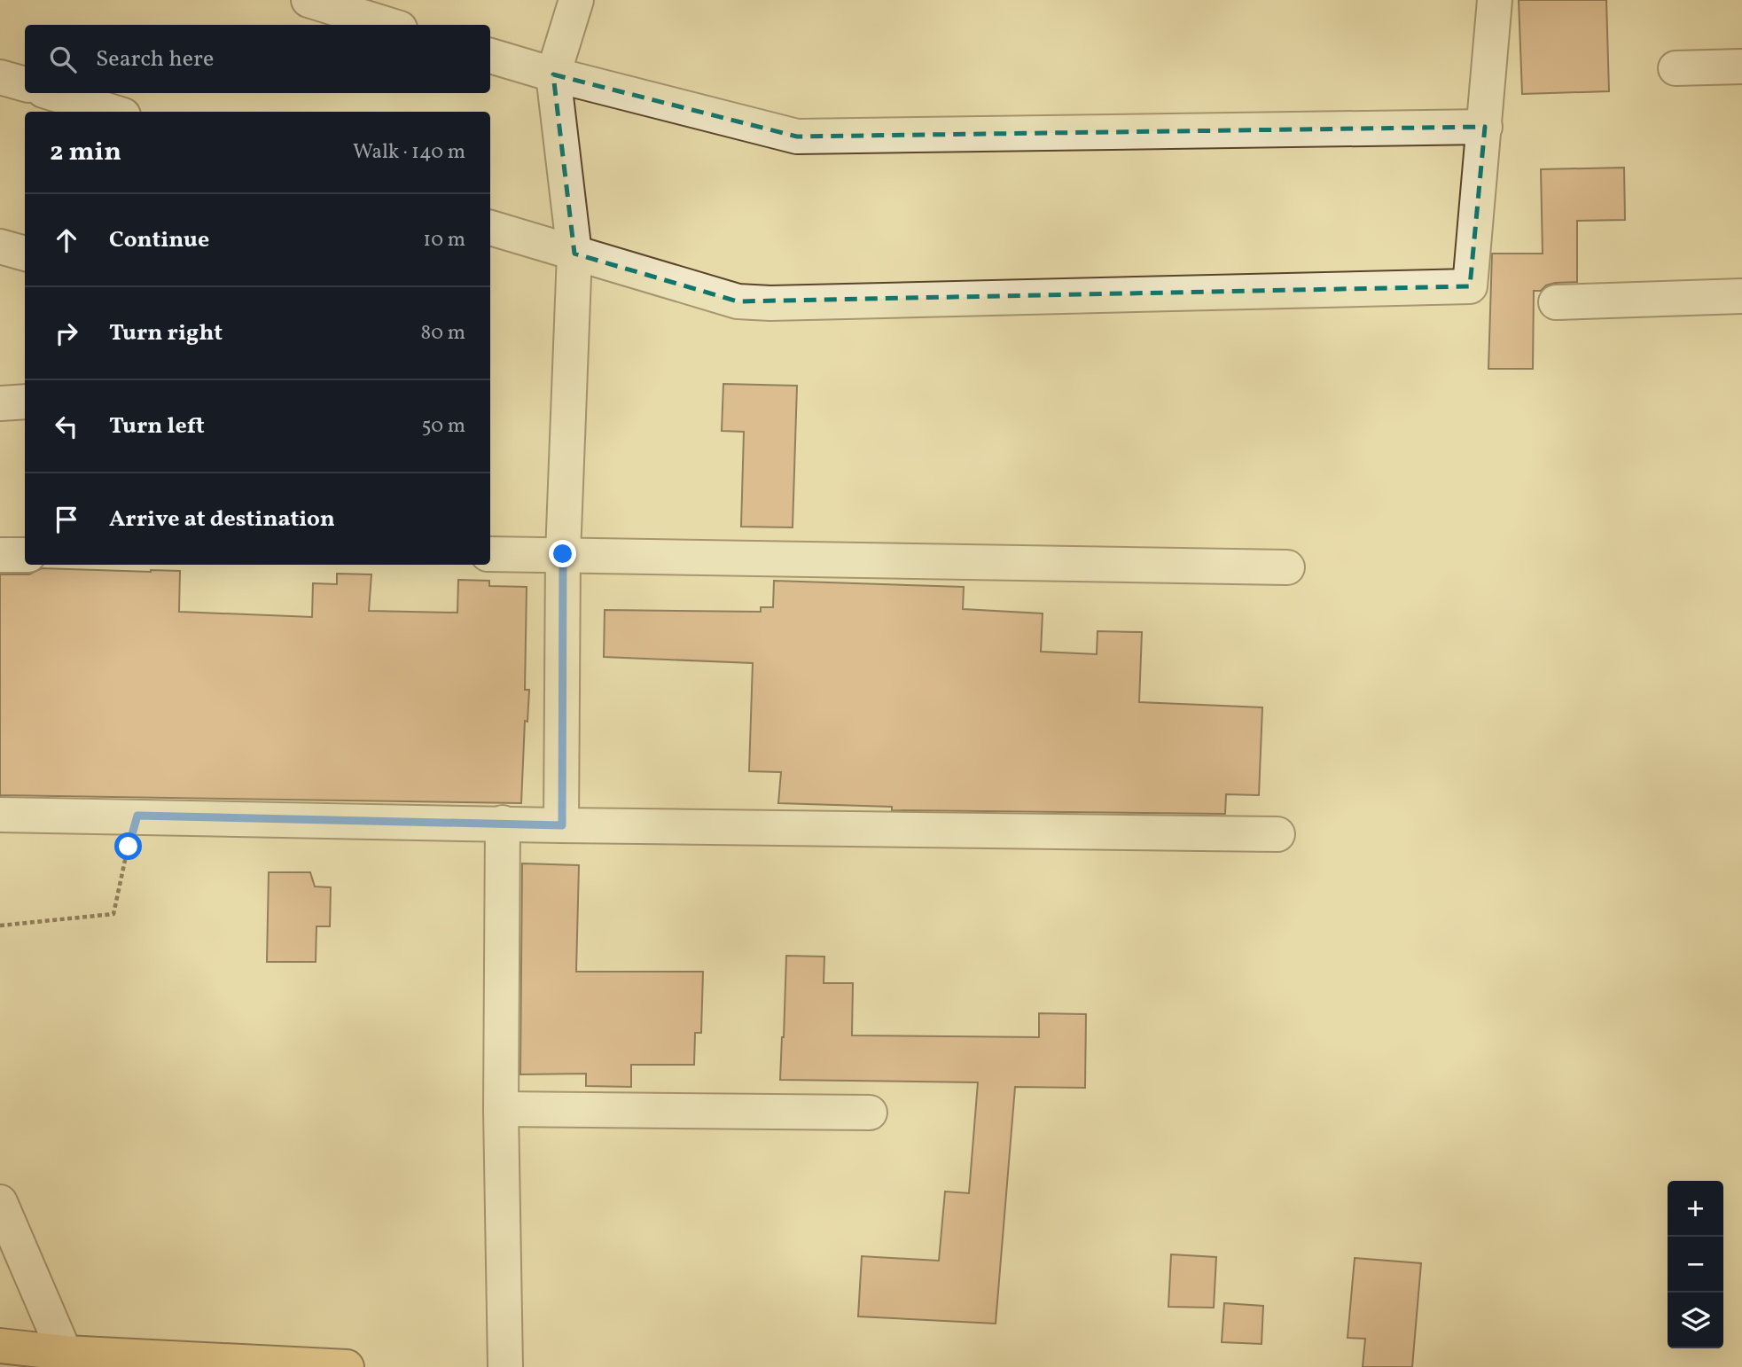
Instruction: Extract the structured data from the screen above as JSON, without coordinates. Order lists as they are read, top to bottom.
{
  "page": {
    "search": "Search here",
    "heading": ["2 min", "Walk · 140 m"],
    "list": [
      ["Continue", "10 m"],
      ["Turn right", "80 m"],
      ["Turn left", "50 m"],
      "Arrive at destination"
    ],
    "map_buttons": ["+", "−"]
  }
}
